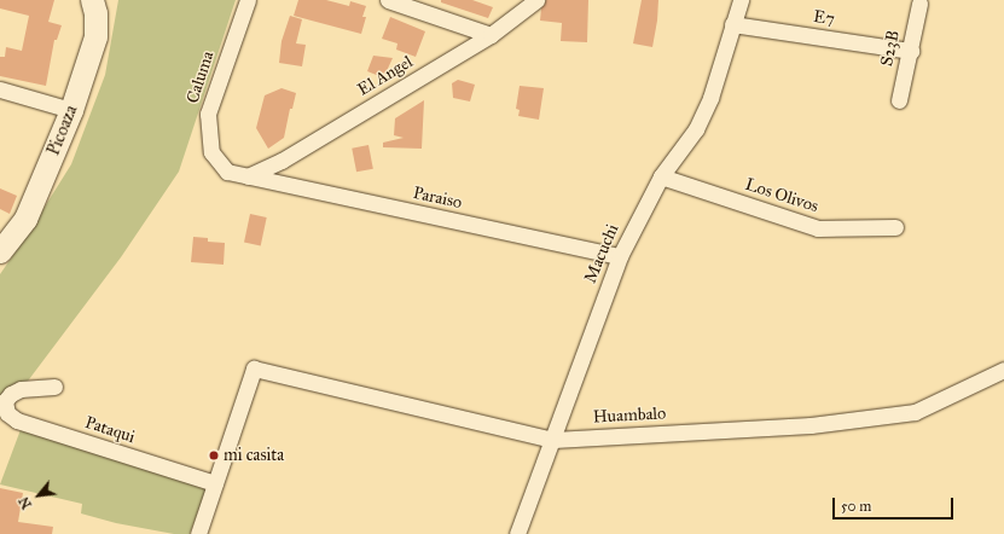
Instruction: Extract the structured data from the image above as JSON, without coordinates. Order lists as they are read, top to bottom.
{
  "streets": {
    "street": [
      "E7",
      "S23B",
      "El Angel",
      "Caluma",
      "Picoaza",
      "Los Olivos",
      "Paraiso",
      "Macuchi",
      "Huambalo",
      "Pataqui"
    ]
  },
  "crossings": [
    ["E7", "S23B"],
    ["E7", "Macuchi"],
    ["El Angel", "Caluma"],
    ["El Angel", "Paraiso"],
    ["Caluma", "Paraiso"],
    ["Los Olivos", "Macuchi"],
    ["Paraiso", "Macuchi"],
    ["Macuchi", "Huambalo"],
    ["Huambalo", "Pataqui"]
  ],
  "places": ["mi casita"],
  "scale_bar": "50 m",
  "north": "bottom left"
}
